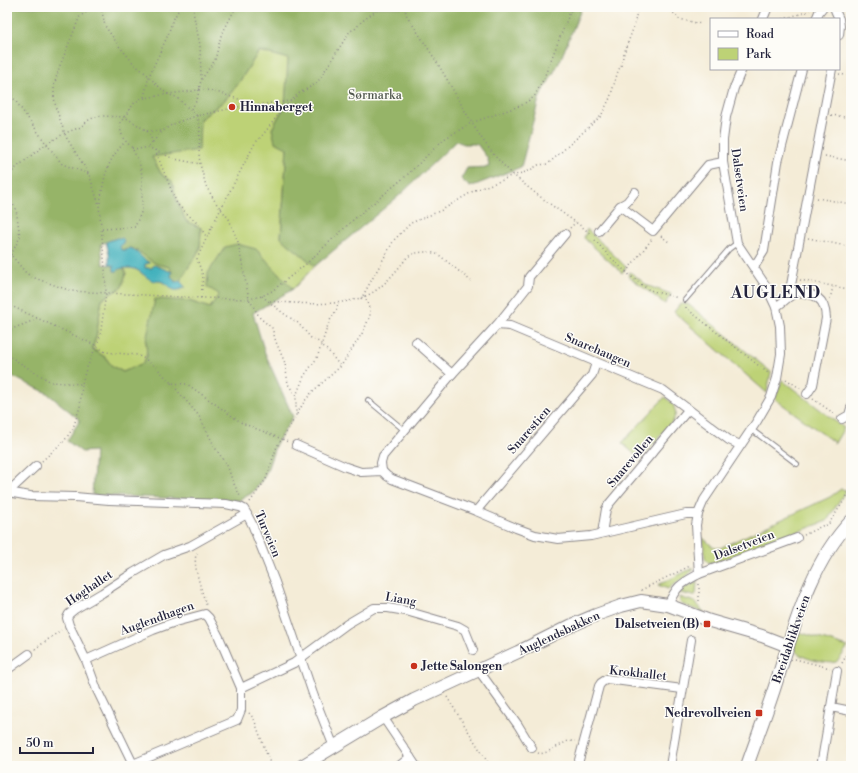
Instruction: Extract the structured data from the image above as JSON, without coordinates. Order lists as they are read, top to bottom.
{
  "streets": {
    "street": [
      "Dalsetveien",
      "Snarehaugen",
      "Snarestien",
      "Snarevollen",
      "Turveien",
      "Høghallet",
      "Liang",
      "Auglendhagen",
      "Auglendsbakken",
      "Breidablikkveien",
      "Krokhallet"
    ]
  },
  "crossings": [
    ["Dalsetveien", "Snarehaugen"],
    ["Dalsetveien", "Auglendsbakken"],
    ["Snarehaugen", "Snarestien"],
    ["Snarehaugen", "Snarevollen"],
    ["Turveien", "Høghallet"],
    ["Turveien", "Liang"],
    ["Turveien", "Auglendsbakken"],
    ["Høghallet", "Auglendhagen"],
    ["Auglendsbakken", "Breidablikkveien"]
  ],
  "districts": ["AUGLEND"],
  "parks": ["Sørmarka"],
  "places": {
    "other": ["Hinnaberget", "Jette Salongen"],
    "transit": ["Dalsetveien (B)", "Nedrevollveien"]
  },
  "legend": ["Road", "Park"],
  "scale_bar": "50 m"
}
